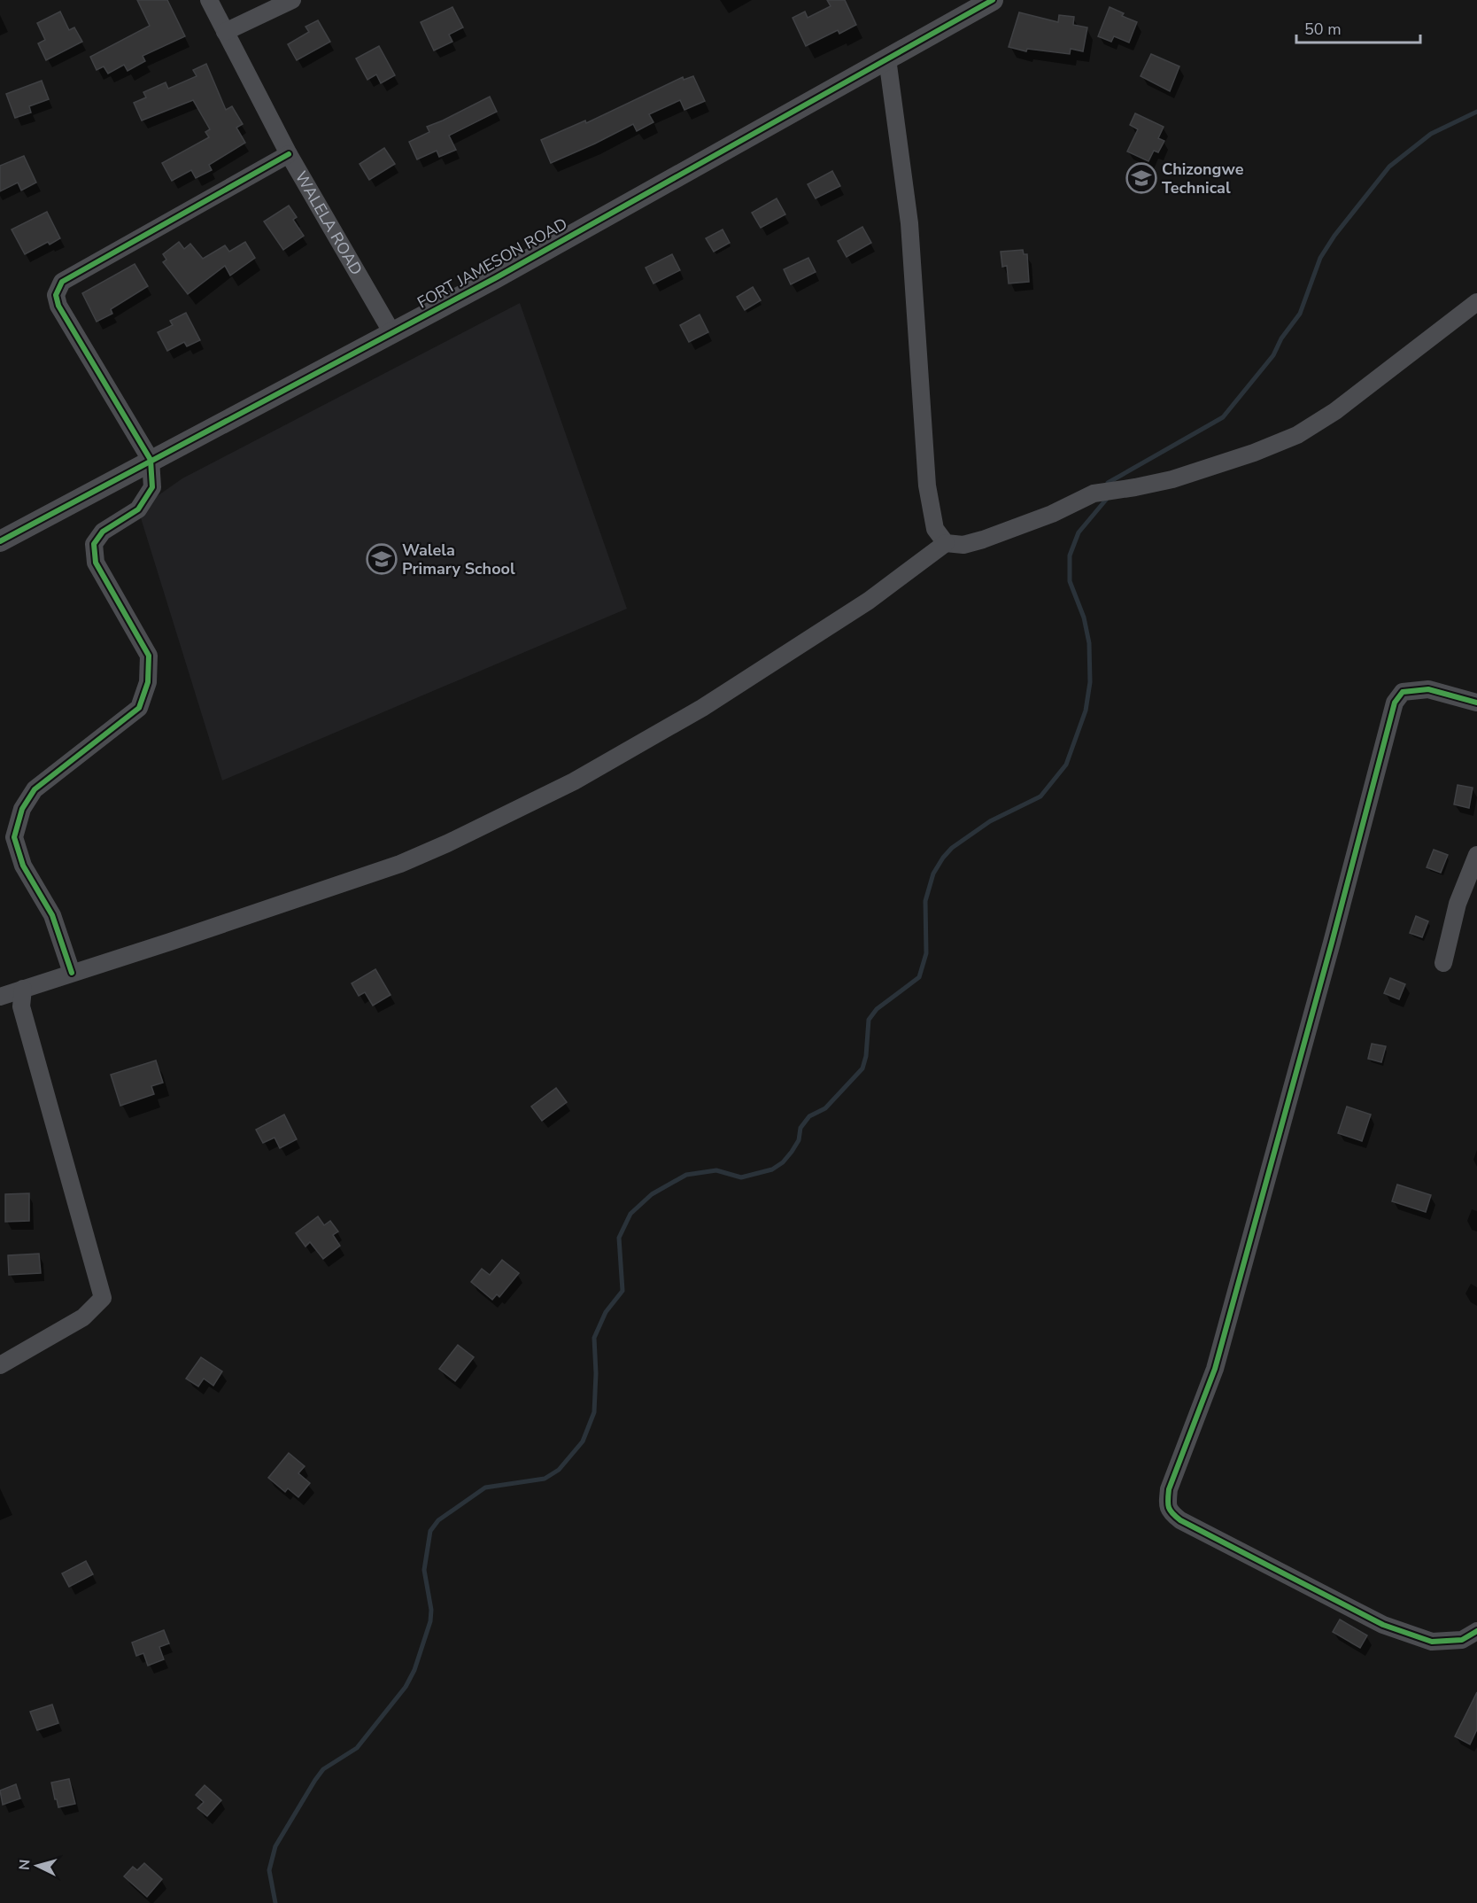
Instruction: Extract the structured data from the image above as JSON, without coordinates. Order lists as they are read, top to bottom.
{
  "streets": {
    "street": ["WALELA ROAD", "FORT JAMESON ROAD"]
  },
  "crossings": [
    ["WALELA ROAD", "FORT JAMESON ROAD"]
  ],
  "places": {
    "school or university": ["Chizongwe Technical", "Walela Primary School"]
  },
  "scale_bar": "50 m",
  "north": "left"
}
